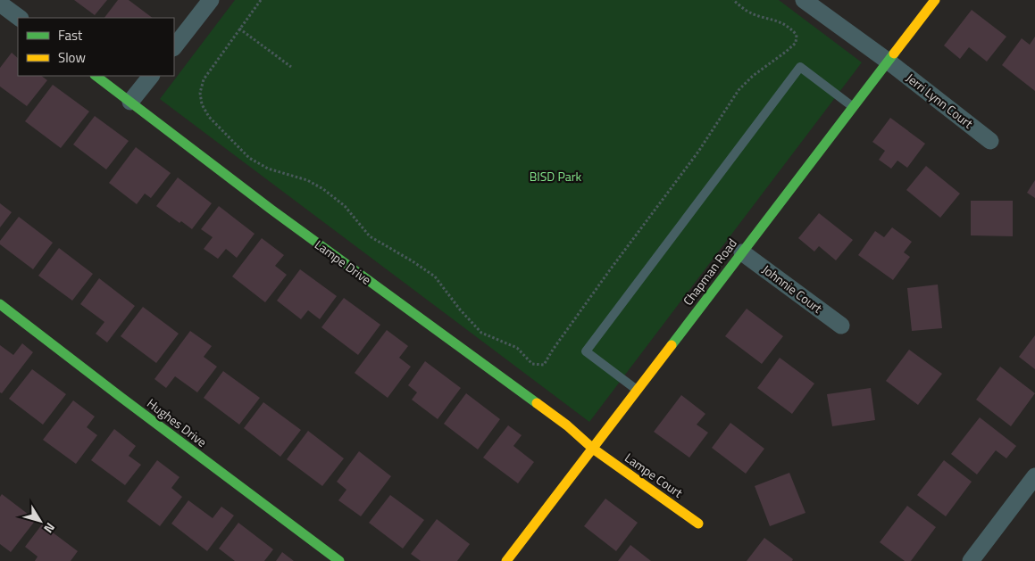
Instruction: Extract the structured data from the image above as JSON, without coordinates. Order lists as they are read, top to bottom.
{
  "streets": {
    "street": [
      "Jerri Lynn Court",
      "Lampe Drive",
      "Chapman Road",
      "Johnnie Court",
      "Hughes Drive",
      "Lampe Court"
    ]
  },
  "crossings": [
    ["Jerri Lynn Court", "Chapman Road"],
    ["Lampe Drive", "Chapman Road"],
    ["Lampe Drive", "Lampe Court"],
    ["Chapman Road", "Johnnie Court"],
    ["Chapman Road", "Lampe Court"]
  ],
  "parks": ["BISD Park"],
  "legend": ["Fast", "Slow"],
  "north": "bottom right"
}
